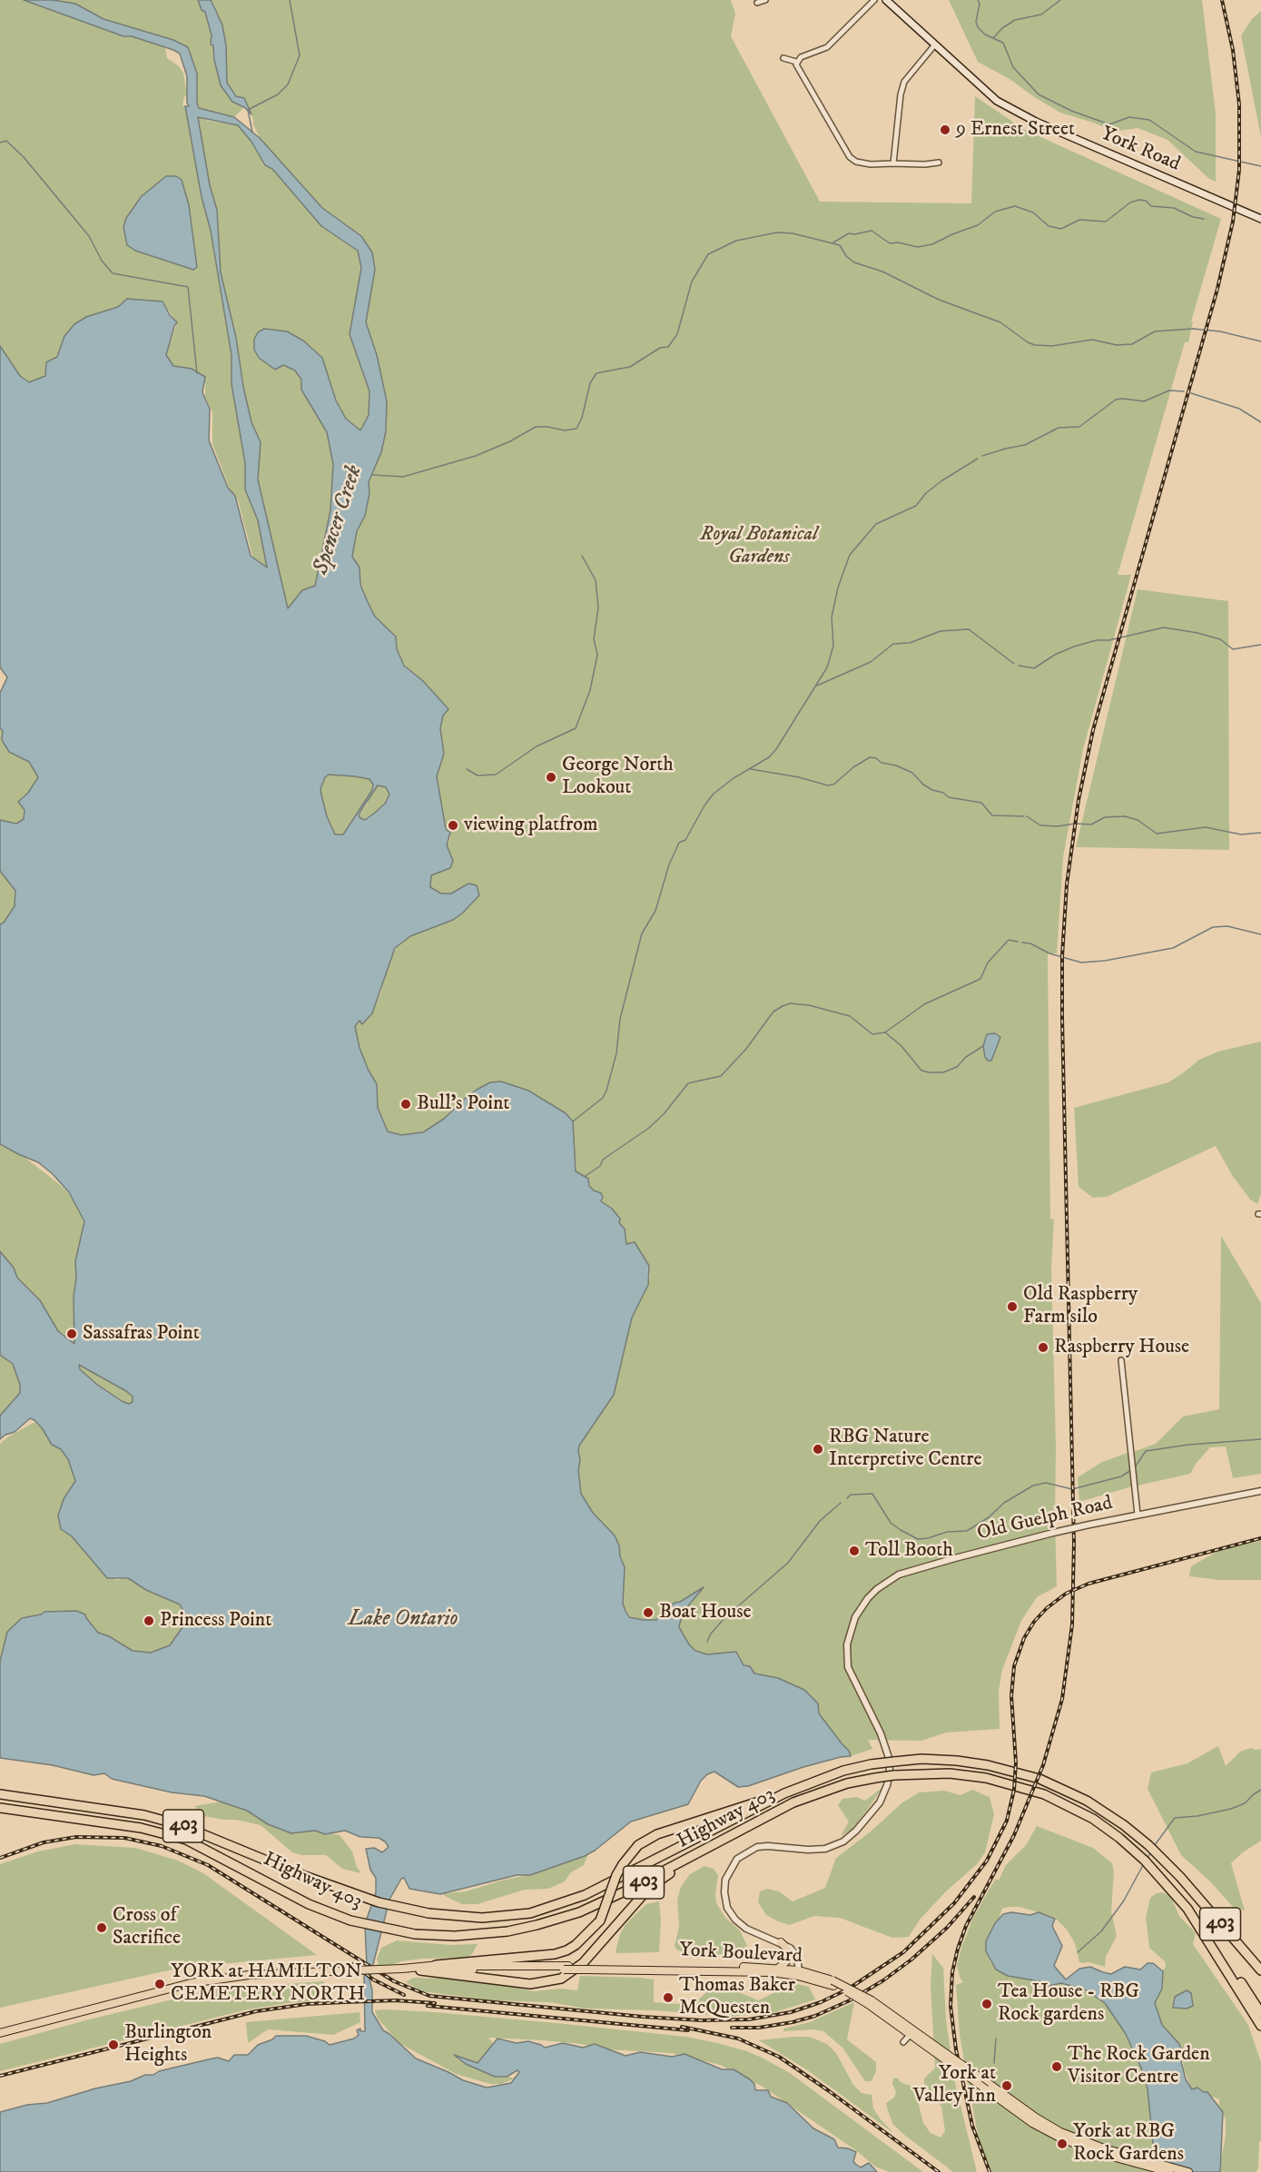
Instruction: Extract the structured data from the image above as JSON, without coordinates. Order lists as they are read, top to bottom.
{
  "streets": {
    "highway": ["Highway 403", "403"],
    "main road": ["York Road", "York Boulevard"],
    "street": ["Old Guelph Road"]
  },
  "crossings": [
    ["Old Guelph Road", "York Boulevard"]
  ],
  "water": ["Spencer Creek", "Lake Ontario"],
  "parks": ["Royal Botanical Gardens"],
  "places": [
    "9 Ernest Street",
    "George North Lookout",
    "viewing platfrom",
    "Bull's Point",
    "Old Raspberry Farm silo",
    "Sassafras Point",
    "Raspberry House",
    "RBG Nature Interpretive Centre",
    "Toll Booth",
    "Boat House",
    "Princess Point",
    "Cross of Sacrifice",
    "YORK at HAMILTON CEMETERY NORTH",
    "Thomas Baker McQuesten",
    "Tea House - RBG Rock gardens",
    "Burlington Heights",
    "The Rock Garden Visitor Centre",
    "York at Valley Inn",
    "York at RBG Rock Gardens"
  ]
}
